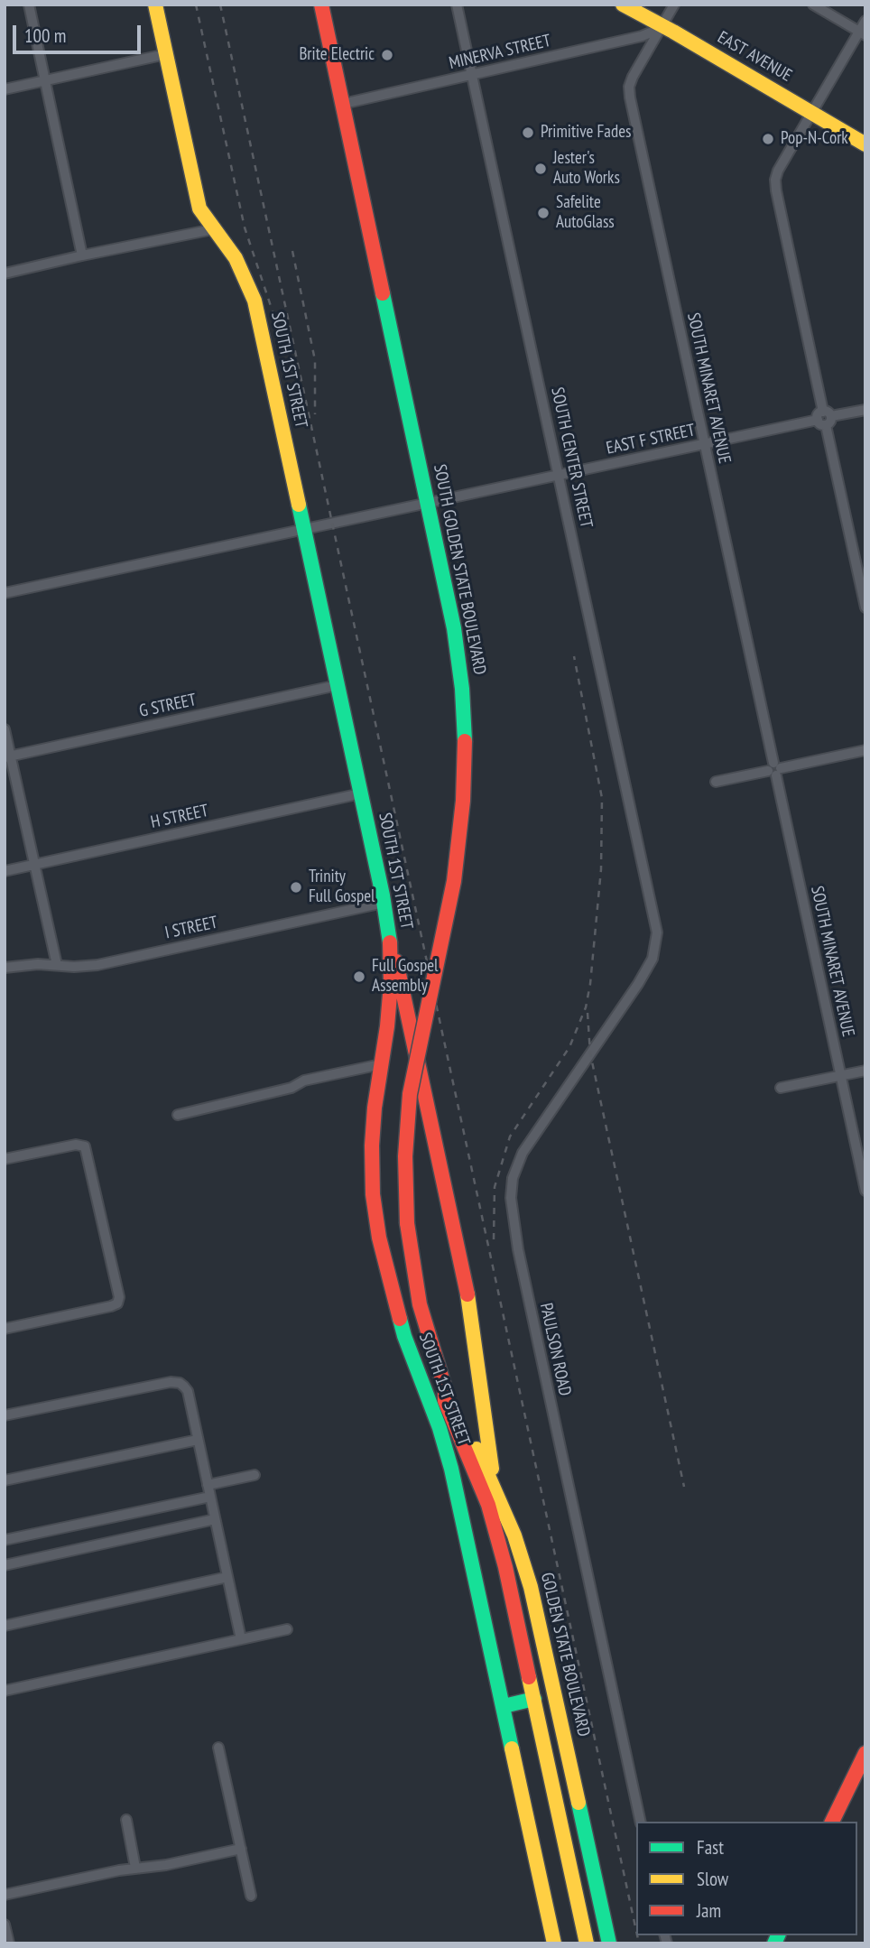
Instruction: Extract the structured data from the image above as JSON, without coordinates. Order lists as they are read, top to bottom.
{
  "streets": {
    "main road": [
      "EAST AVENUE",
      "SOUTH 1ST STREET",
      "SOUTH GOLDEN STATE BOULEVARD",
      "GOLDEN STATE BOULEVARD"
    ],
    "street": [
      "MINERVA STREET",
      "SOUTH MINARET AVENUE",
      "EAST F STREET",
      "SOUTH CENTER STREET",
      "G STREET",
      "H STREET",
      "I STREET",
      "PAULSON ROAD"
    ]
  },
  "crossings": [
    ["MINERVA STREET", "EAST AVENUE"],
    ["MINERVA STREET", "SOUTH MINARET AVENUE"],
    ["MINERVA STREET", "SOUTH CENTER STREET"],
    ["MINERVA STREET", "SOUTH GOLDEN STATE BOULEVARD"],
    ["EAST AVENUE", "SOUTH MINARET AVENUE"],
    ["SOUTH 1ST STREET", "EAST F STREET"],
    ["SOUTH 1ST STREET", "G STREET"],
    ["SOUTH 1ST STREET", "H STREET"],
    ["SOUTH 1ST STREET", "I STREET"],
    ["SOUTH MINARET AVENUE", "EAST F STREET"],
    ["EAST F STREET", "SOUTH CENTER STREET"],
    ["EAST F STREET", "SOUTH GOLDEN STATE BOULEVARD"],
    ["SOUTH CENTER STREET", "PAULSON ROAD"],
    ["SOUTH GOLDEN STATE BOULEVARD", "GOLDEN STATE BOULEVARD"]
  ],
  "places": [
    "Brite Electric",
    "Primitive Fades",
    "Pop-N-Cork",
    "Jester's Auto Works",
    "Safelite AutoGlass",
    "Trinity Full Gospel",
    "Full Gospel Assembly"
  ],
  "legend": ["Fast", "Slow", "Jam"],
  "scale_bar": "100 m"
}
